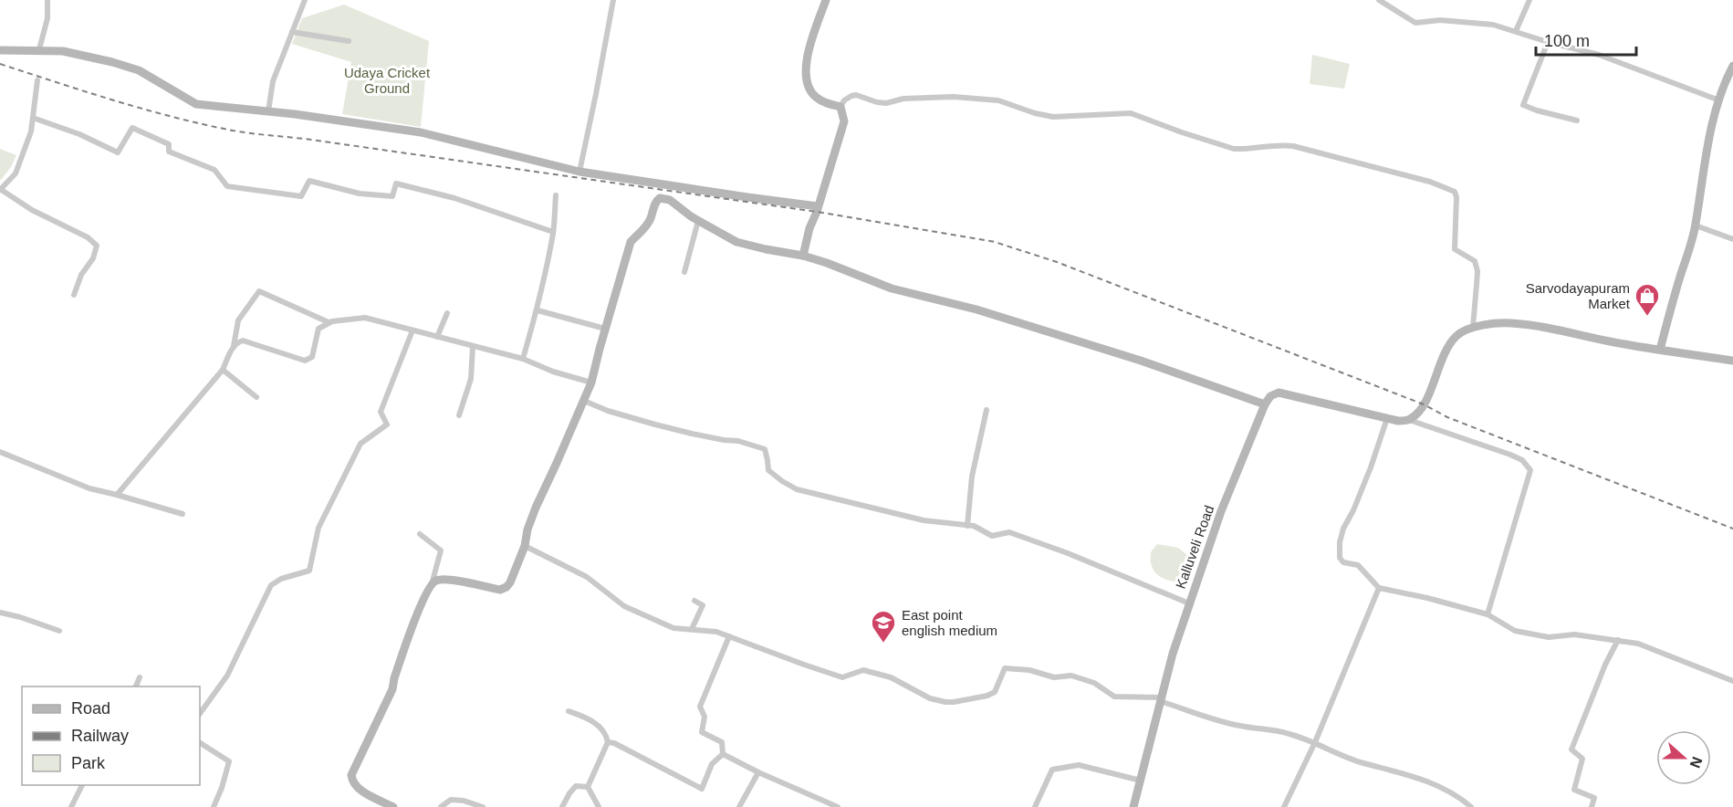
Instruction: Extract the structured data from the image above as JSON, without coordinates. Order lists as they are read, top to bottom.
{
  "streets": {
    "street": ["Kalluveli Road"]
  },
  "parks": ["Udaya Cricket Ground"],
  "places": {
    "shop": ["Sarvodayapuram Market"],
    "school or university": ["East point english medium"]
  },
  "legend": ["Road", "Railway", "Park"],
  "scale_bar": "100 m",
  "north": "right"
}
